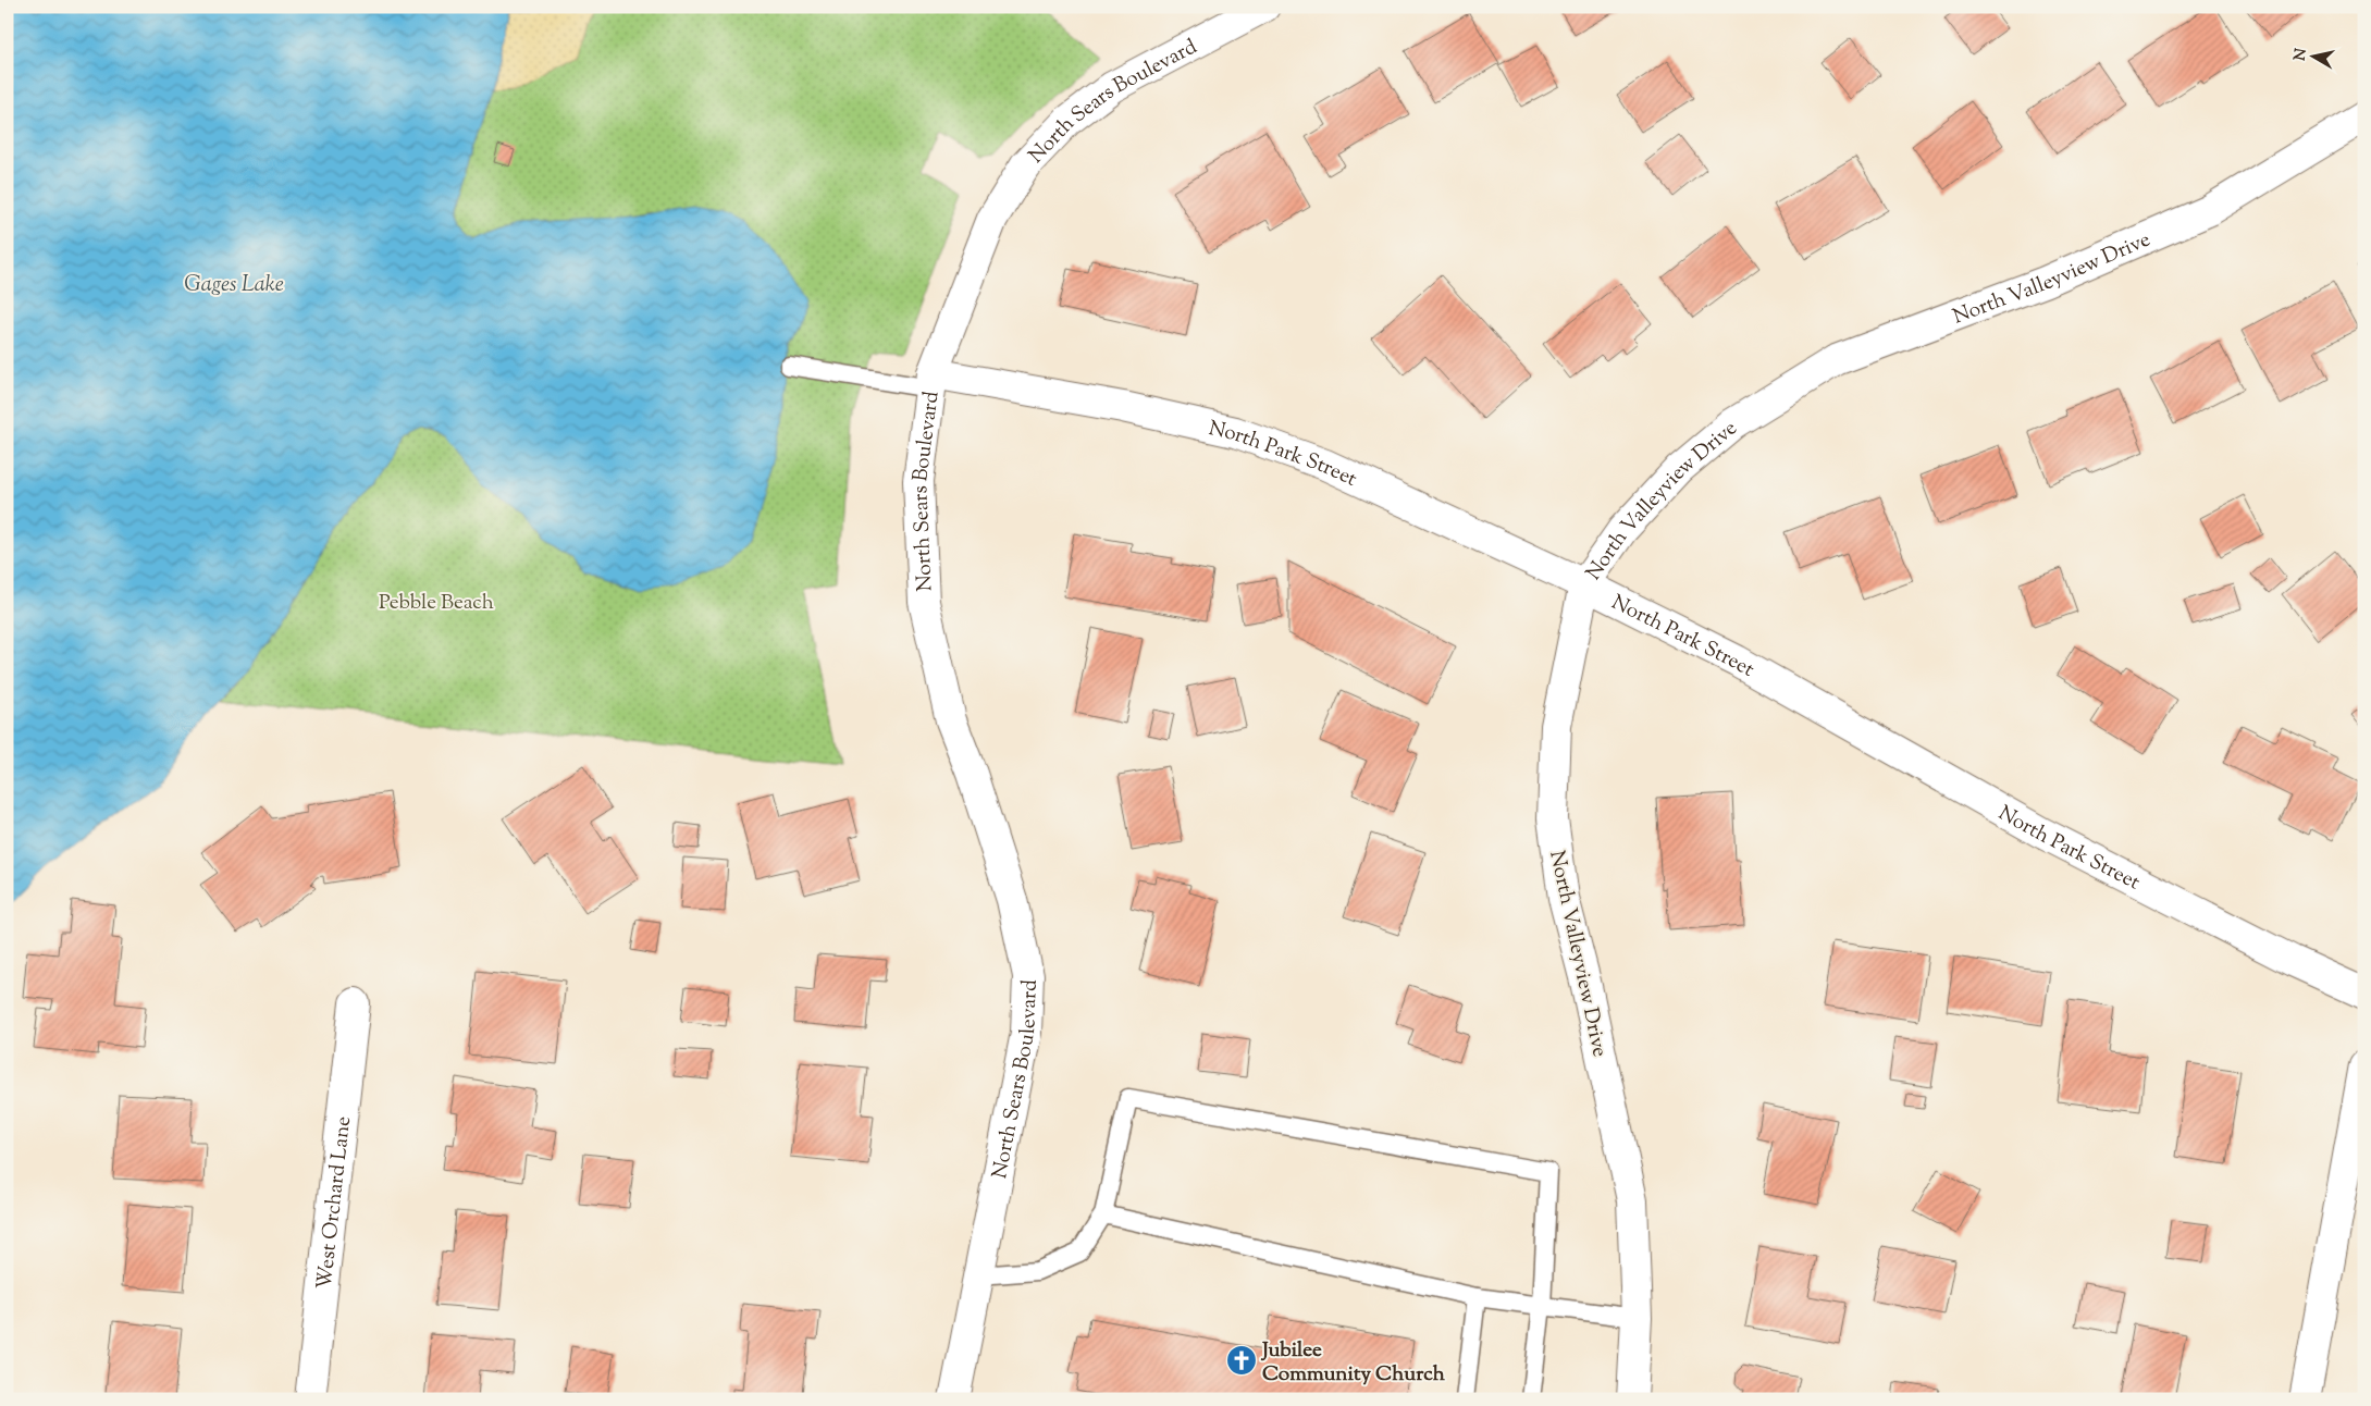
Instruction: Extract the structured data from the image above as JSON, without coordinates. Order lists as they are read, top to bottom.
{
  "streets": {
    "street": [
      "North Sears Boulevard",
      "North Valleyview Drive",
      "North Park Street",
      "West Orchard Lane"
    ]
  },
  "crossings": [
    ["North Sears Boulevard", "North Park Street"],
    ["North Valleyview Drive", "North Park Street"]
  ],
  "water": ["Gages Lake"],
  "parks": ["Pebble Beach"],
  "places": {
    "church": ["Jubilee Community Church"]
  },
  "north": "left"
}
